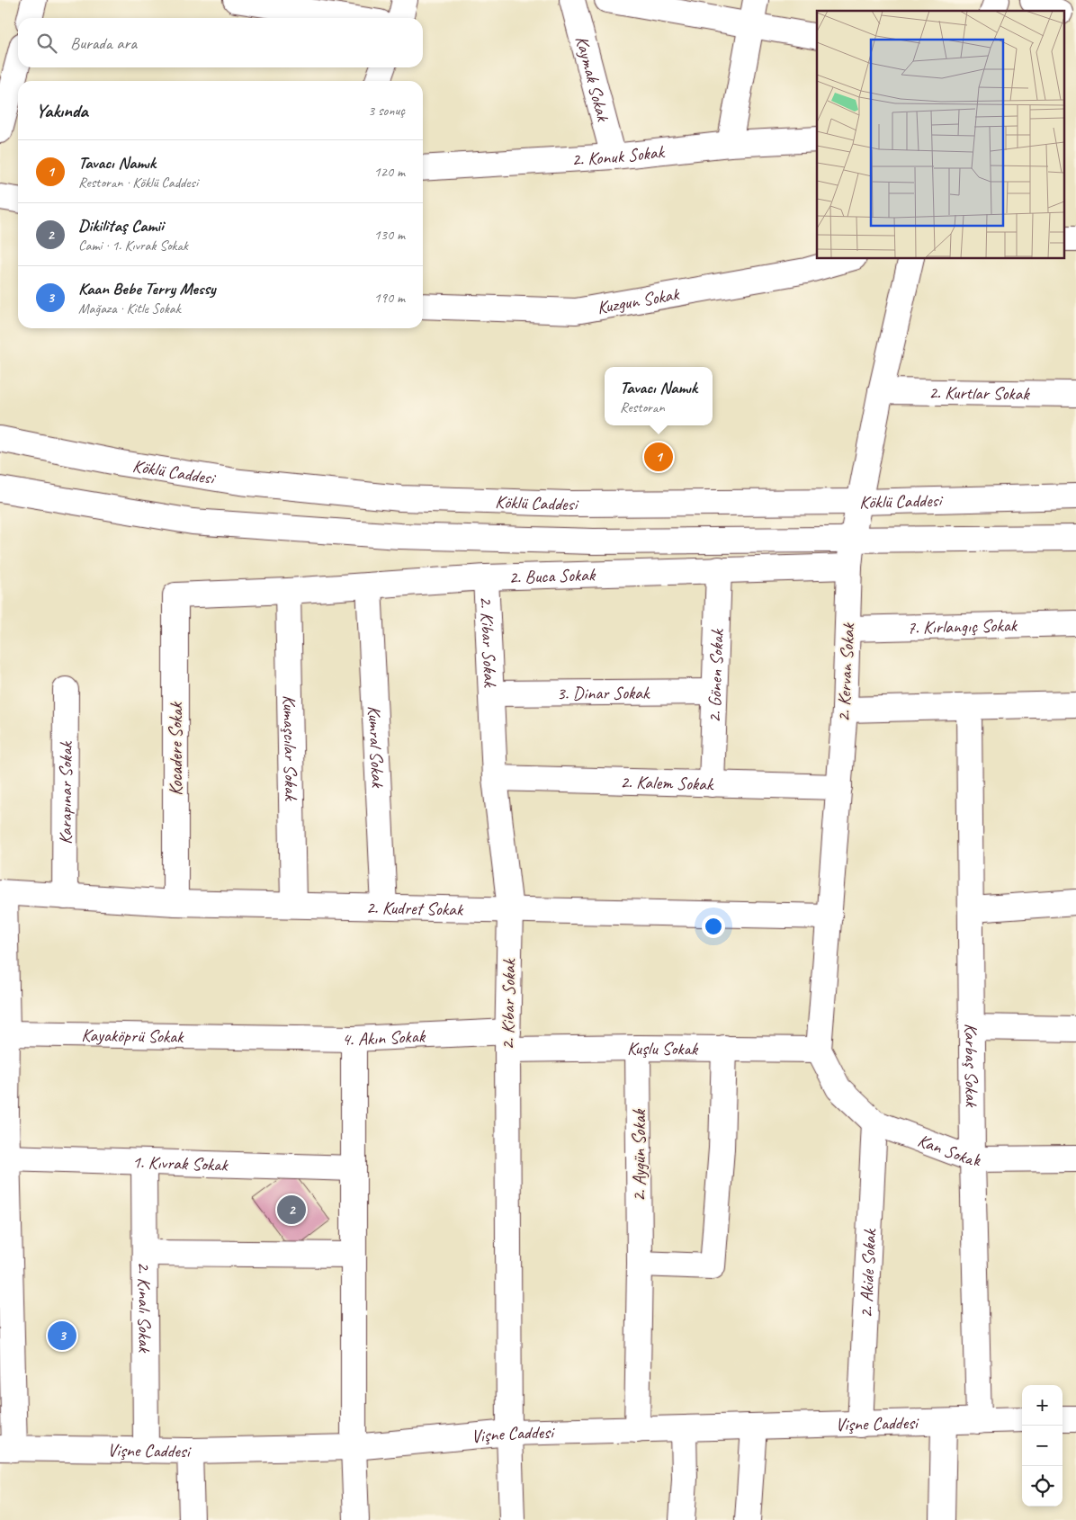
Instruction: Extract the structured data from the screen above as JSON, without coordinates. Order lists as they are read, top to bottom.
{
  "streets": {
    "street": [
      "Kaymak Sokak",
      "2. Konuk Sokak",
      "Kuzgun Sokak",
      "2. Kurtlar Sokak",
      "Köklü Caddesi",
      "2. Buca Sokak",
      "7. Kırlangıç Sokak",
      "2. Kibar Sokak",
      "2. Kervan Sokak",
      "2. Gönen Sokak",
      "3. Dinar Sokak",
      "Kumral Sokak",
      "Kumaşcılar Sokak",
      "Kocadere Sokak",
      "2. Kalem Sokak",
      "Karapınar Sokak",
      "2. Kudret Sokak",
      "Kayaköprü Sokak",
      "4. Akın Sokak",
      "Kuşlu Sokak",
      "Karbaş Sokak",
      "Kan Sokak",
      "2. Aygün Sokak",
      "1. Kıvrak Sokak",
      "2. Akide Sokak",
      "2. Kınalı Sokak",
      "Vişne Caddesi"
    ]
  },
  "crossings": [
    ["Kaymak Sokak", "2. Konuk Sokak"],
    ["2. Kurtlar Sokak", "2. Kervan Sokak"],
    ["Köklü Caddesi", "2. Kervan Sokak"],
    ["2. Buca Sokak", "2. Kibar Sokak"],
    ["2. Buca Sokak", "2. Kervan Sokak"],
    ["2. Buca Sokak", "2. Gönen Sokak"],
    ["2. Buca Sokak", "Kumral Sokak"],
    ["2. Buca Sokak", "Kumaşcılar Sokak"],
    ["2. Buca Sokak", "Kocadere Sokak"],
    ["7. Kırlangıç Sokak", "2. Kervan Sokak"],
    ["2. Kibar Sokak", "3. Dinar Sokak"],
    ["2. Kibar Sokak", "2. Kalem Sokak"],
    ["2. Kibar Sokak", "2. Kudret Sokak"],
    ["2. Kibar Sokak", "4. Akın Sokak"],
    ["2. Kibar Sokak", "Kuşlu Sokak"],
    ["2. Kibar Sokak", "Vişne Caddesi"],
    ["2. Kervan Sokak", "2. Kalem Sokak"],
    ["2. Kervan Sokak", "2. Kudret Sokak"],
    ["2. Kervan Sokak", "Kuşlu Sokak"],
    ["2. Kervan Sokak", "Kan Sokak"],
    ["2. Gönen Sokak", "3. Dinar Sokak"],
    ["2. Gönen Sokak", "2. Kalem Sokak"],
    ["Kumral Sokak", "2. Kudret Sokak"],
    ["Kumaşcılar Sokak", "2. Kudret Sokak"],
    ["Kocadere Sokak", "2. Kudret Sokak"],
    ["Karapınar Sokak", "2. Kudret Sokak"],
    ["Kayaköprü Sokak", "4. Akın Sokak"],
    ["4. Akın Sokak", "Kuşlu Sokak"],
    ["Kuşlu Sokak", "Kan Sokak"],
    ["Kuşlu Sokak", "2. Aygün Sokak"],
    ["Karbaş Sokak", "Kan Sokak"],
    ["Karbaş Sokak", "Vişne Caddesi"],
    ["Kan Sokak", "2. Akide Sokak"],
    ["2. Aygün Sokak", "Vişne Caddesi"],
    ["1. Kıvrak Sokak", "2. Kınalı Sokak"],
    ["2. Akide Sokak", "Vişne Caddesi"],
    ["2. Kınalı Sokak", "Vişne Caddesi"]
  ],
  "page": {
    "search": "Burada ara",
    "heading": ["Yakında", "3 sonuç"],
    "list": [
      {
        "mark": "1",
        "name": "Tavacı Namık",
        "note": "Restoran · Köklü Caddesi",
        "value": "120 m"
      },
      {
        "mark": "2",
        "name": "Dikilitaş Camii",
        "note": "Cami · 1. Kıvrak Sokak",
        "value": "130 m"
      },
      {
        "mark": "3",
        "name": "Kaan Bebe Terry Messy",
        "note": "Mağaza · Kitle Sokak",
        "value": "190 m"
      }
    ],
    "popup": ["Tavacı Namık", "Restoran"],
    "pins": ["1", "2", "3"],
    "map_buttons": ["+", "−"]
  }
}
